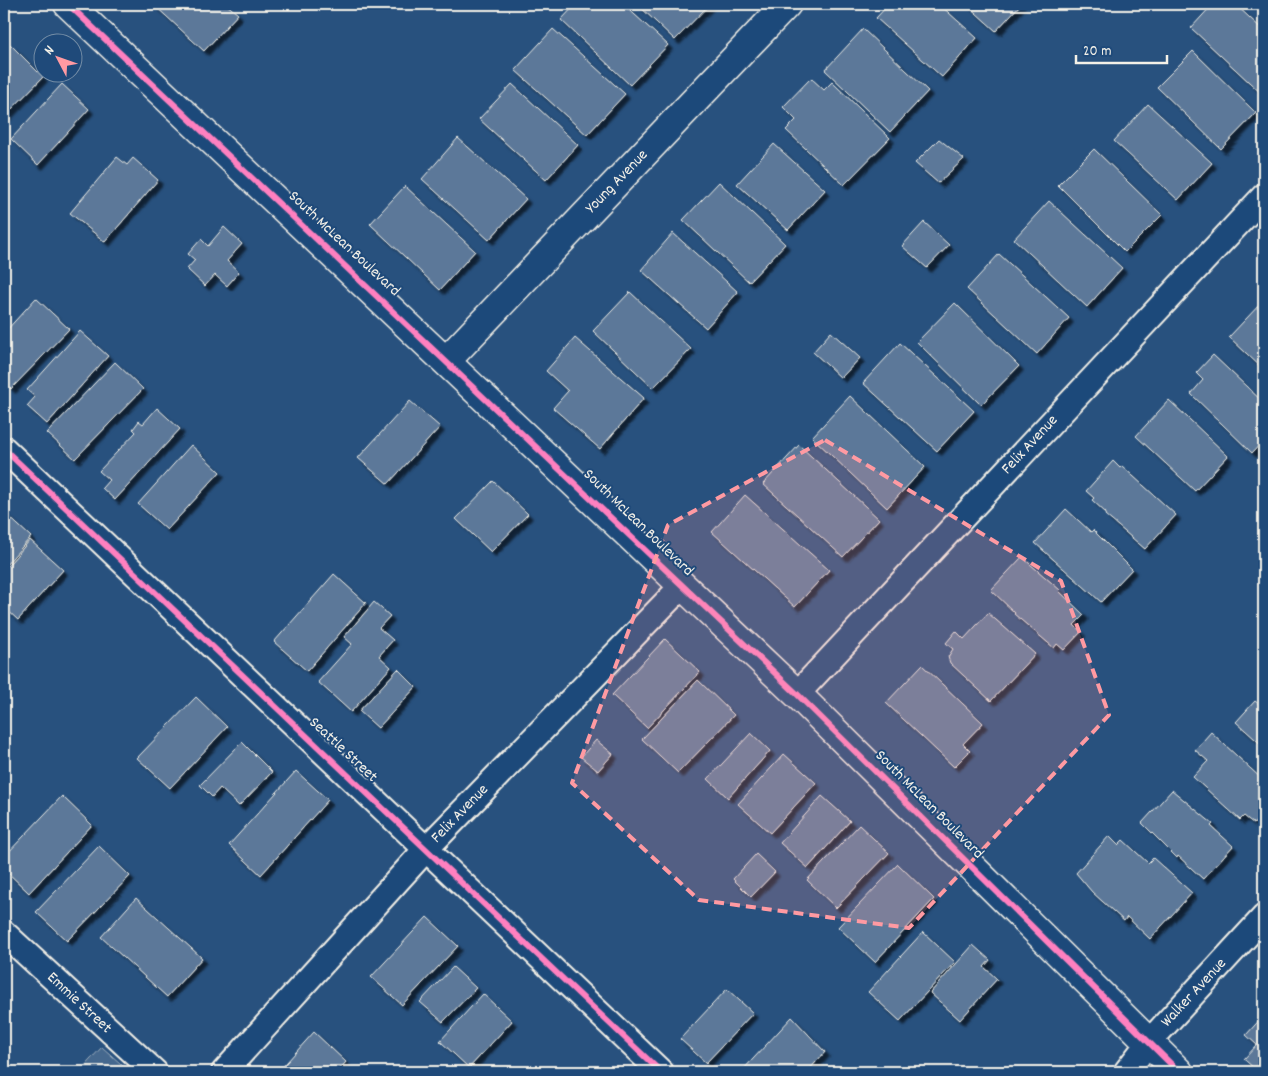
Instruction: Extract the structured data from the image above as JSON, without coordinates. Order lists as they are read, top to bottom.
{
  "streets": {
    "main road": ["Young Avenue", "South McLean Boulevard"],
    "street": [
      "Felix Avenue",
      "Seattle Street",
      "Walker Avenue",
      "Emmie Street"
    ]
  },
  "crossings": [
    ["Young Avenue", "South McLean Boulevard"],
    ["South McLean Boulevard", "Felix Avenue"],
    ["South McLean Boulevard", "Walker Avenue"],
    ["Felix Avenue", "Seattle Street"]
  ],
  "scale_bar": "20 m",
  "north": "top left"
}
